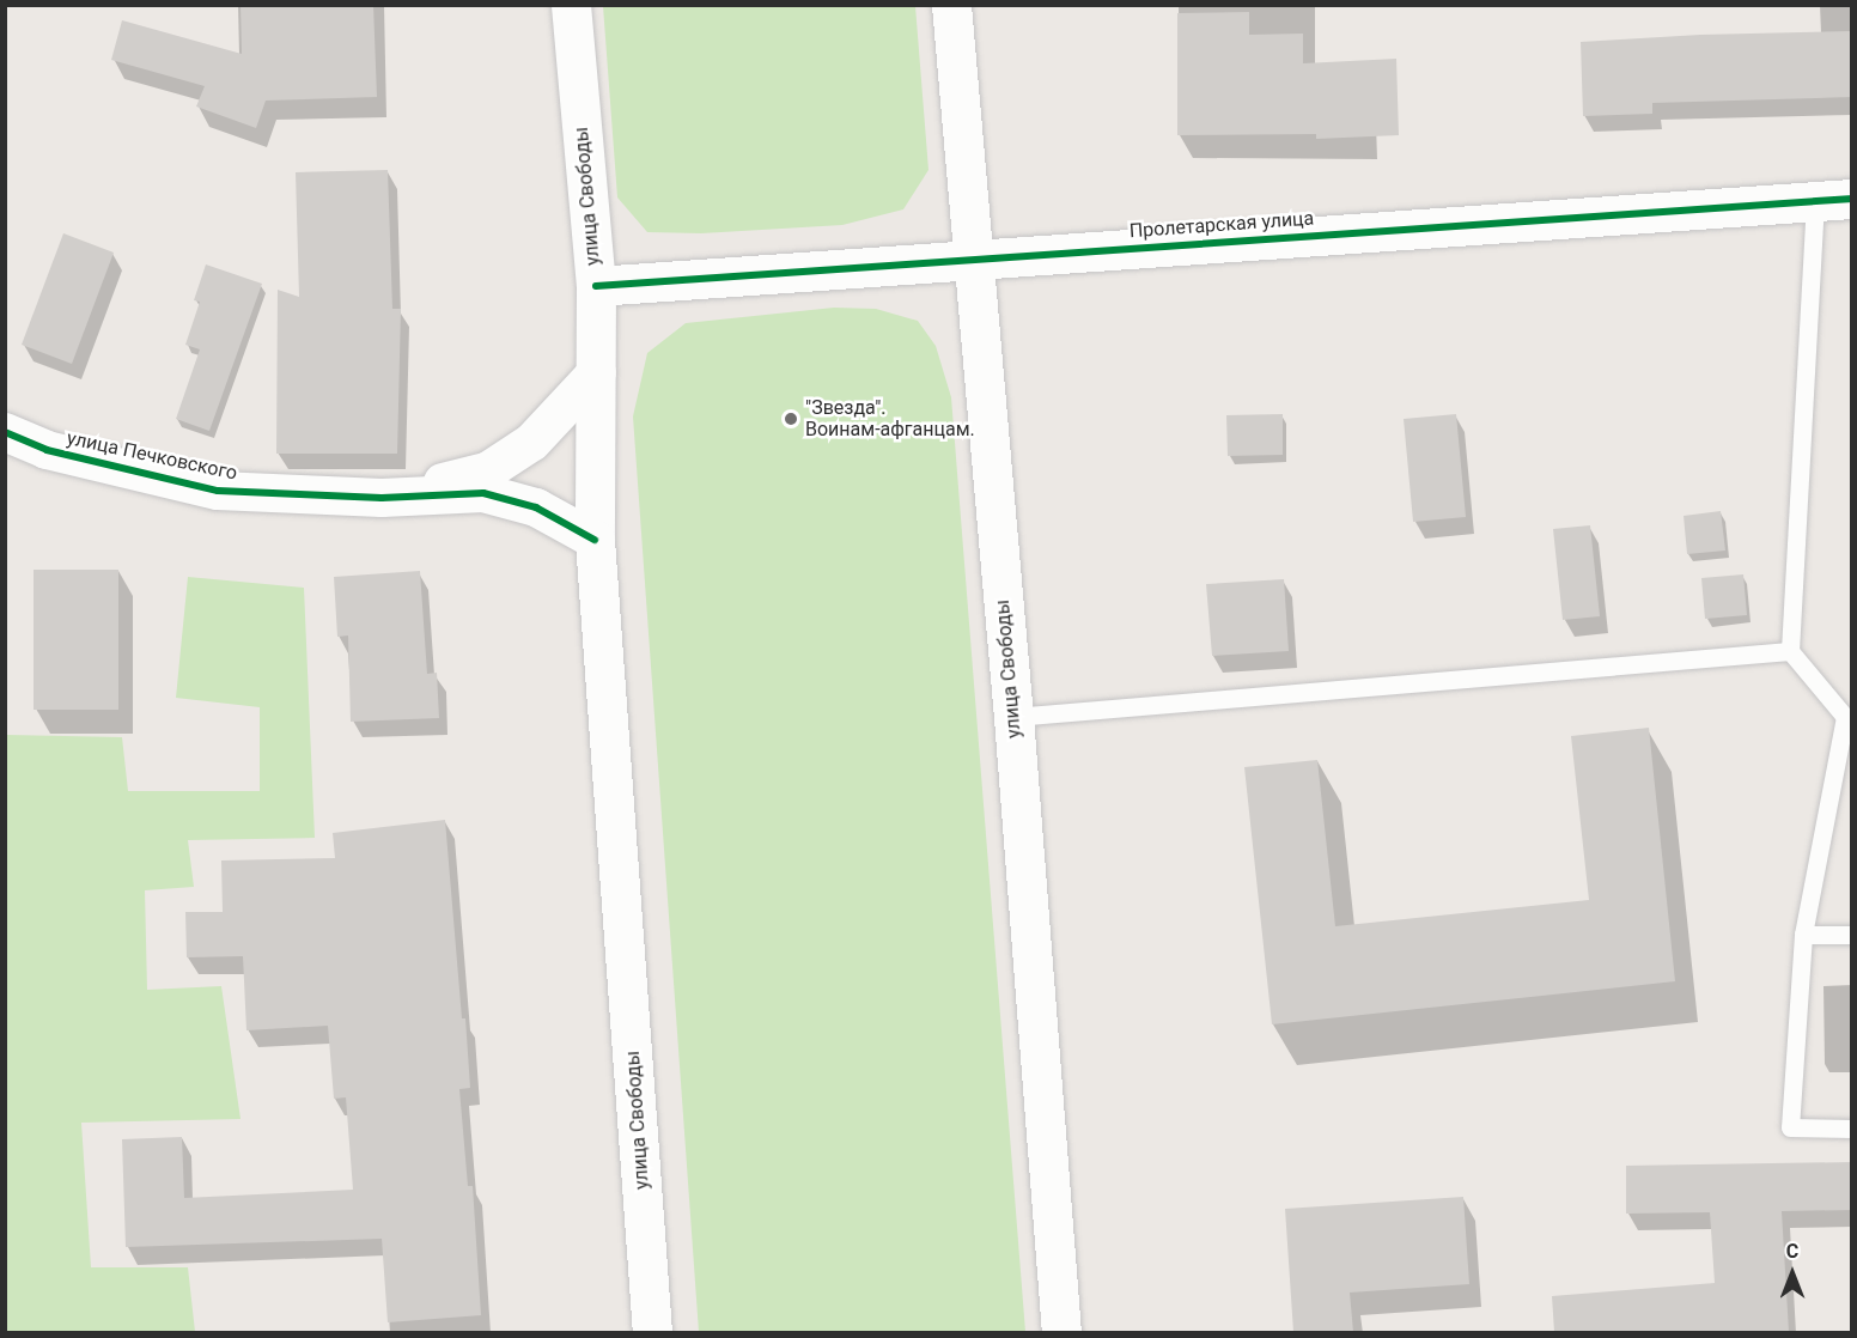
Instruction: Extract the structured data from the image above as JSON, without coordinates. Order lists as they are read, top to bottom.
{
  "streets": {
    "main road": ["улица Свободы", "Пролетарская улица"],
    "street": ["улица Печковского"]
  },
  "crossings": [
    ["улица Свободы", "Пролетарская улица"]
  ],
  "places": ["\"Звезда\". Воинам-афганцам."],
  "north": "top"
}
